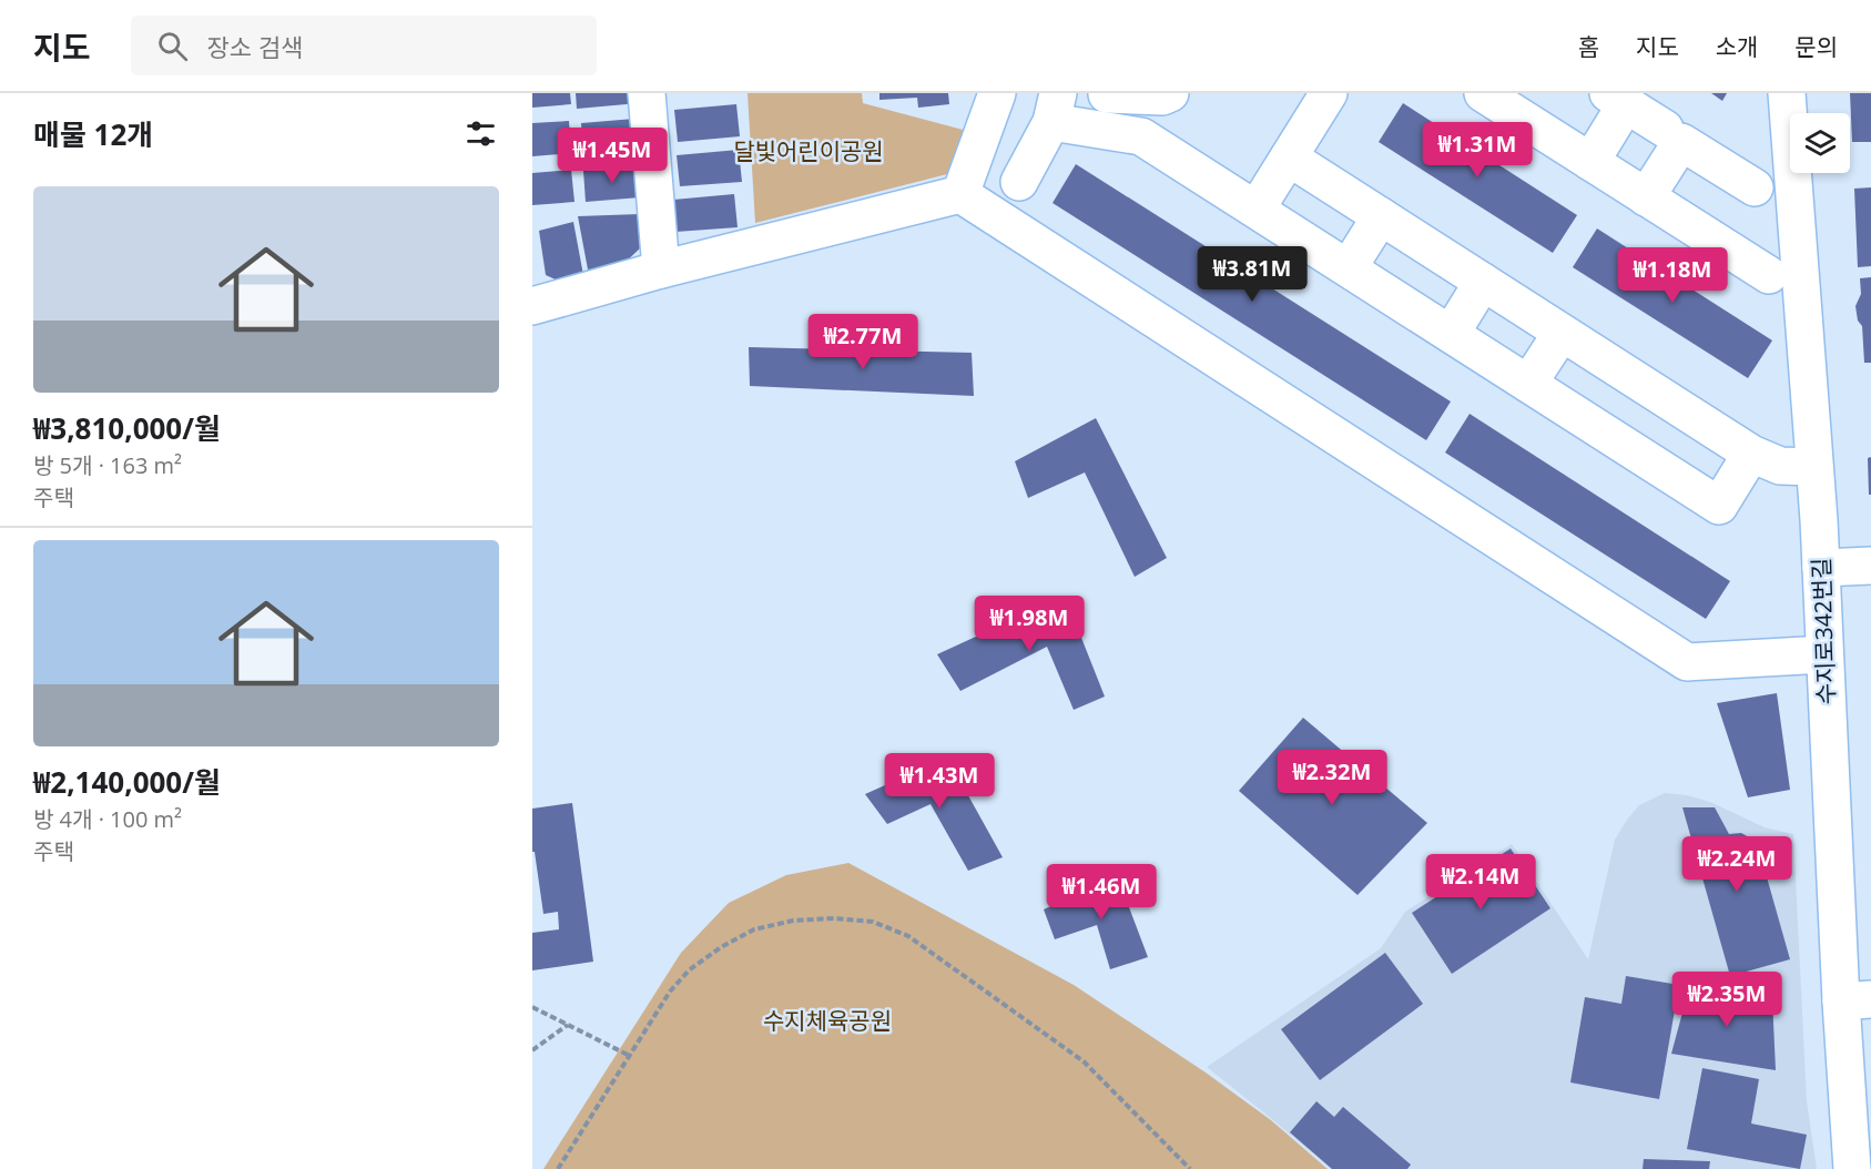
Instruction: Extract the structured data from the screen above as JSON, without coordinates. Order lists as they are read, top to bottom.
{
  "streets": {
    "street": ["수지로342번길"]
  },
  "parks": ["달빛어린이공원", "수지체육공원"],
  "page": {
    "header": "지도",
    "search": "장소 검색",
    "nav": [
      "홈",
      "지도",
      "소개",
      "문의"
    ],
    "heading": "매물 12개",
    "price": [
      "₩1.31M",
      "₩1.45M",
      "₩3.81M",
      "₩1.18M",
      "₩2.77M",
      "₩1.98M",
      "₩2.32M",
      "₩1.43M",
      "₩2.24M",
      "₩2.14M",
      "₩1.46M",
      "₩2.35M"
    ],
    "list": [
      {
        "name": "₩3,810,000/월",
        "note": "방 5개 · 163 m² · 주택"
      },
      {
        "name": "₩2,140,000/월",
        "note": "방 4개 · 100 m² · 주택"
      }
    ]
  }
}
